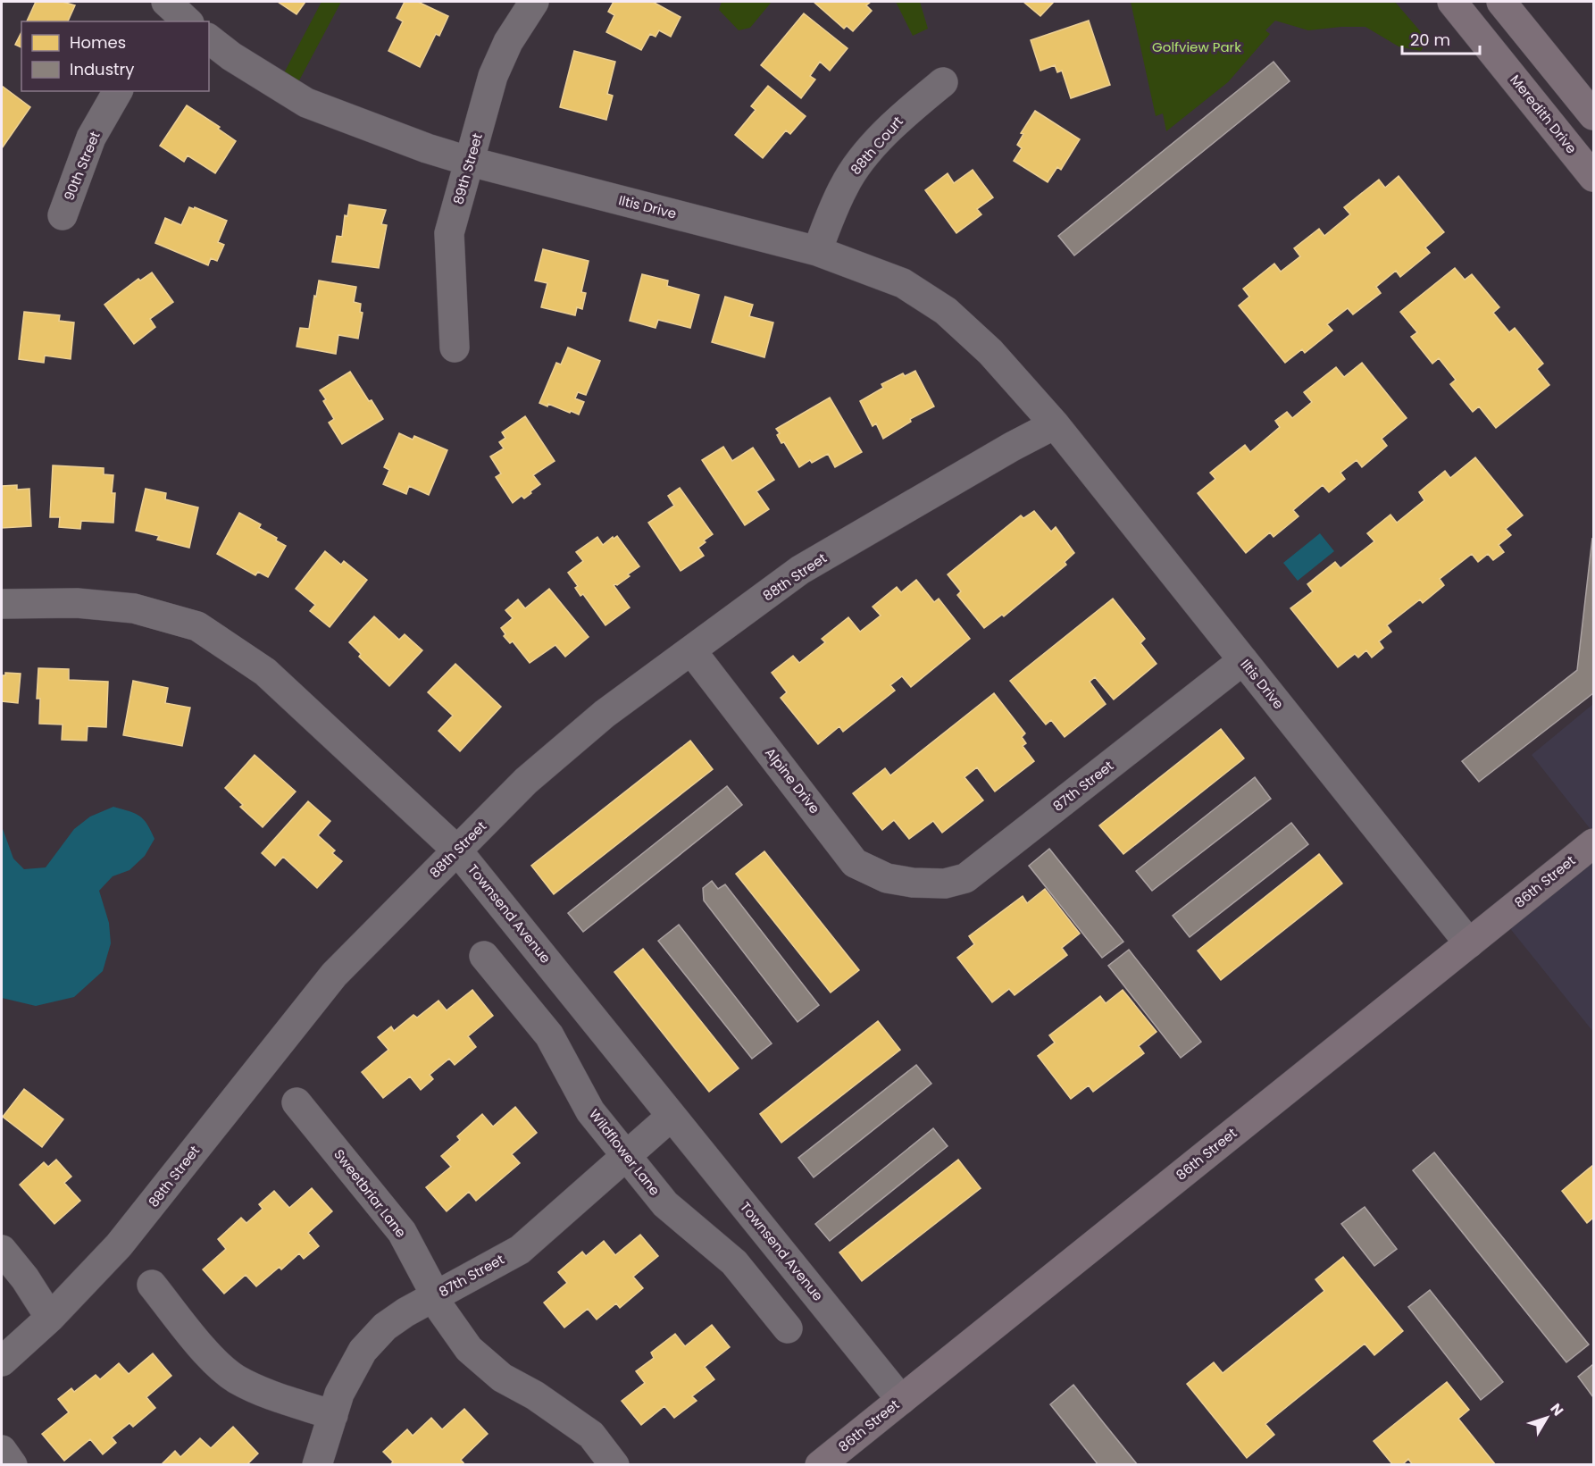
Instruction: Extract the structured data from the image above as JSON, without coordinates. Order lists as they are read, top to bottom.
{
  "streets": {
    "main road": ["Meredith Drive", "86th Street"],
    "street": [
      "88th Court",
      "90th Street",
      "89th Street",
      "Iltis Drive",
      "88th Street",
      "Alpine Drive",
      "87th Street",
      "Townsend Avenue",
      "Wildflower Lane",
      "Sweetbriar Lane"
    ]
  },
  "crossings": [
    ["88th Court", "Iltis Drive"],
    ["89th Street", "Iltis Drive"],
    ["Iltis Drive", "88th Street"],
    ["Iltis Drive", "87th Street"],
    ["Iltis Drive", "86th Street"],
    ["88th Street", "Alpine Drive"],
    ["88th Street", "Townsend Avenue"],
    ["Alpine Drive", "87th Street"],
    ["87th Street", "Townsend Avenue"],
    ["87th Street", "Wildflower Lane"],
    ["87th Street", "Sweetbriar Lane"],
    ["86th Street", "Townsend Avenue"]
  ],
  "parks": ["Golfview Park"],
  "legend": ["Homes", "Industry"],
  "scale_bar": "20 m",
  "north": "top right"
}
